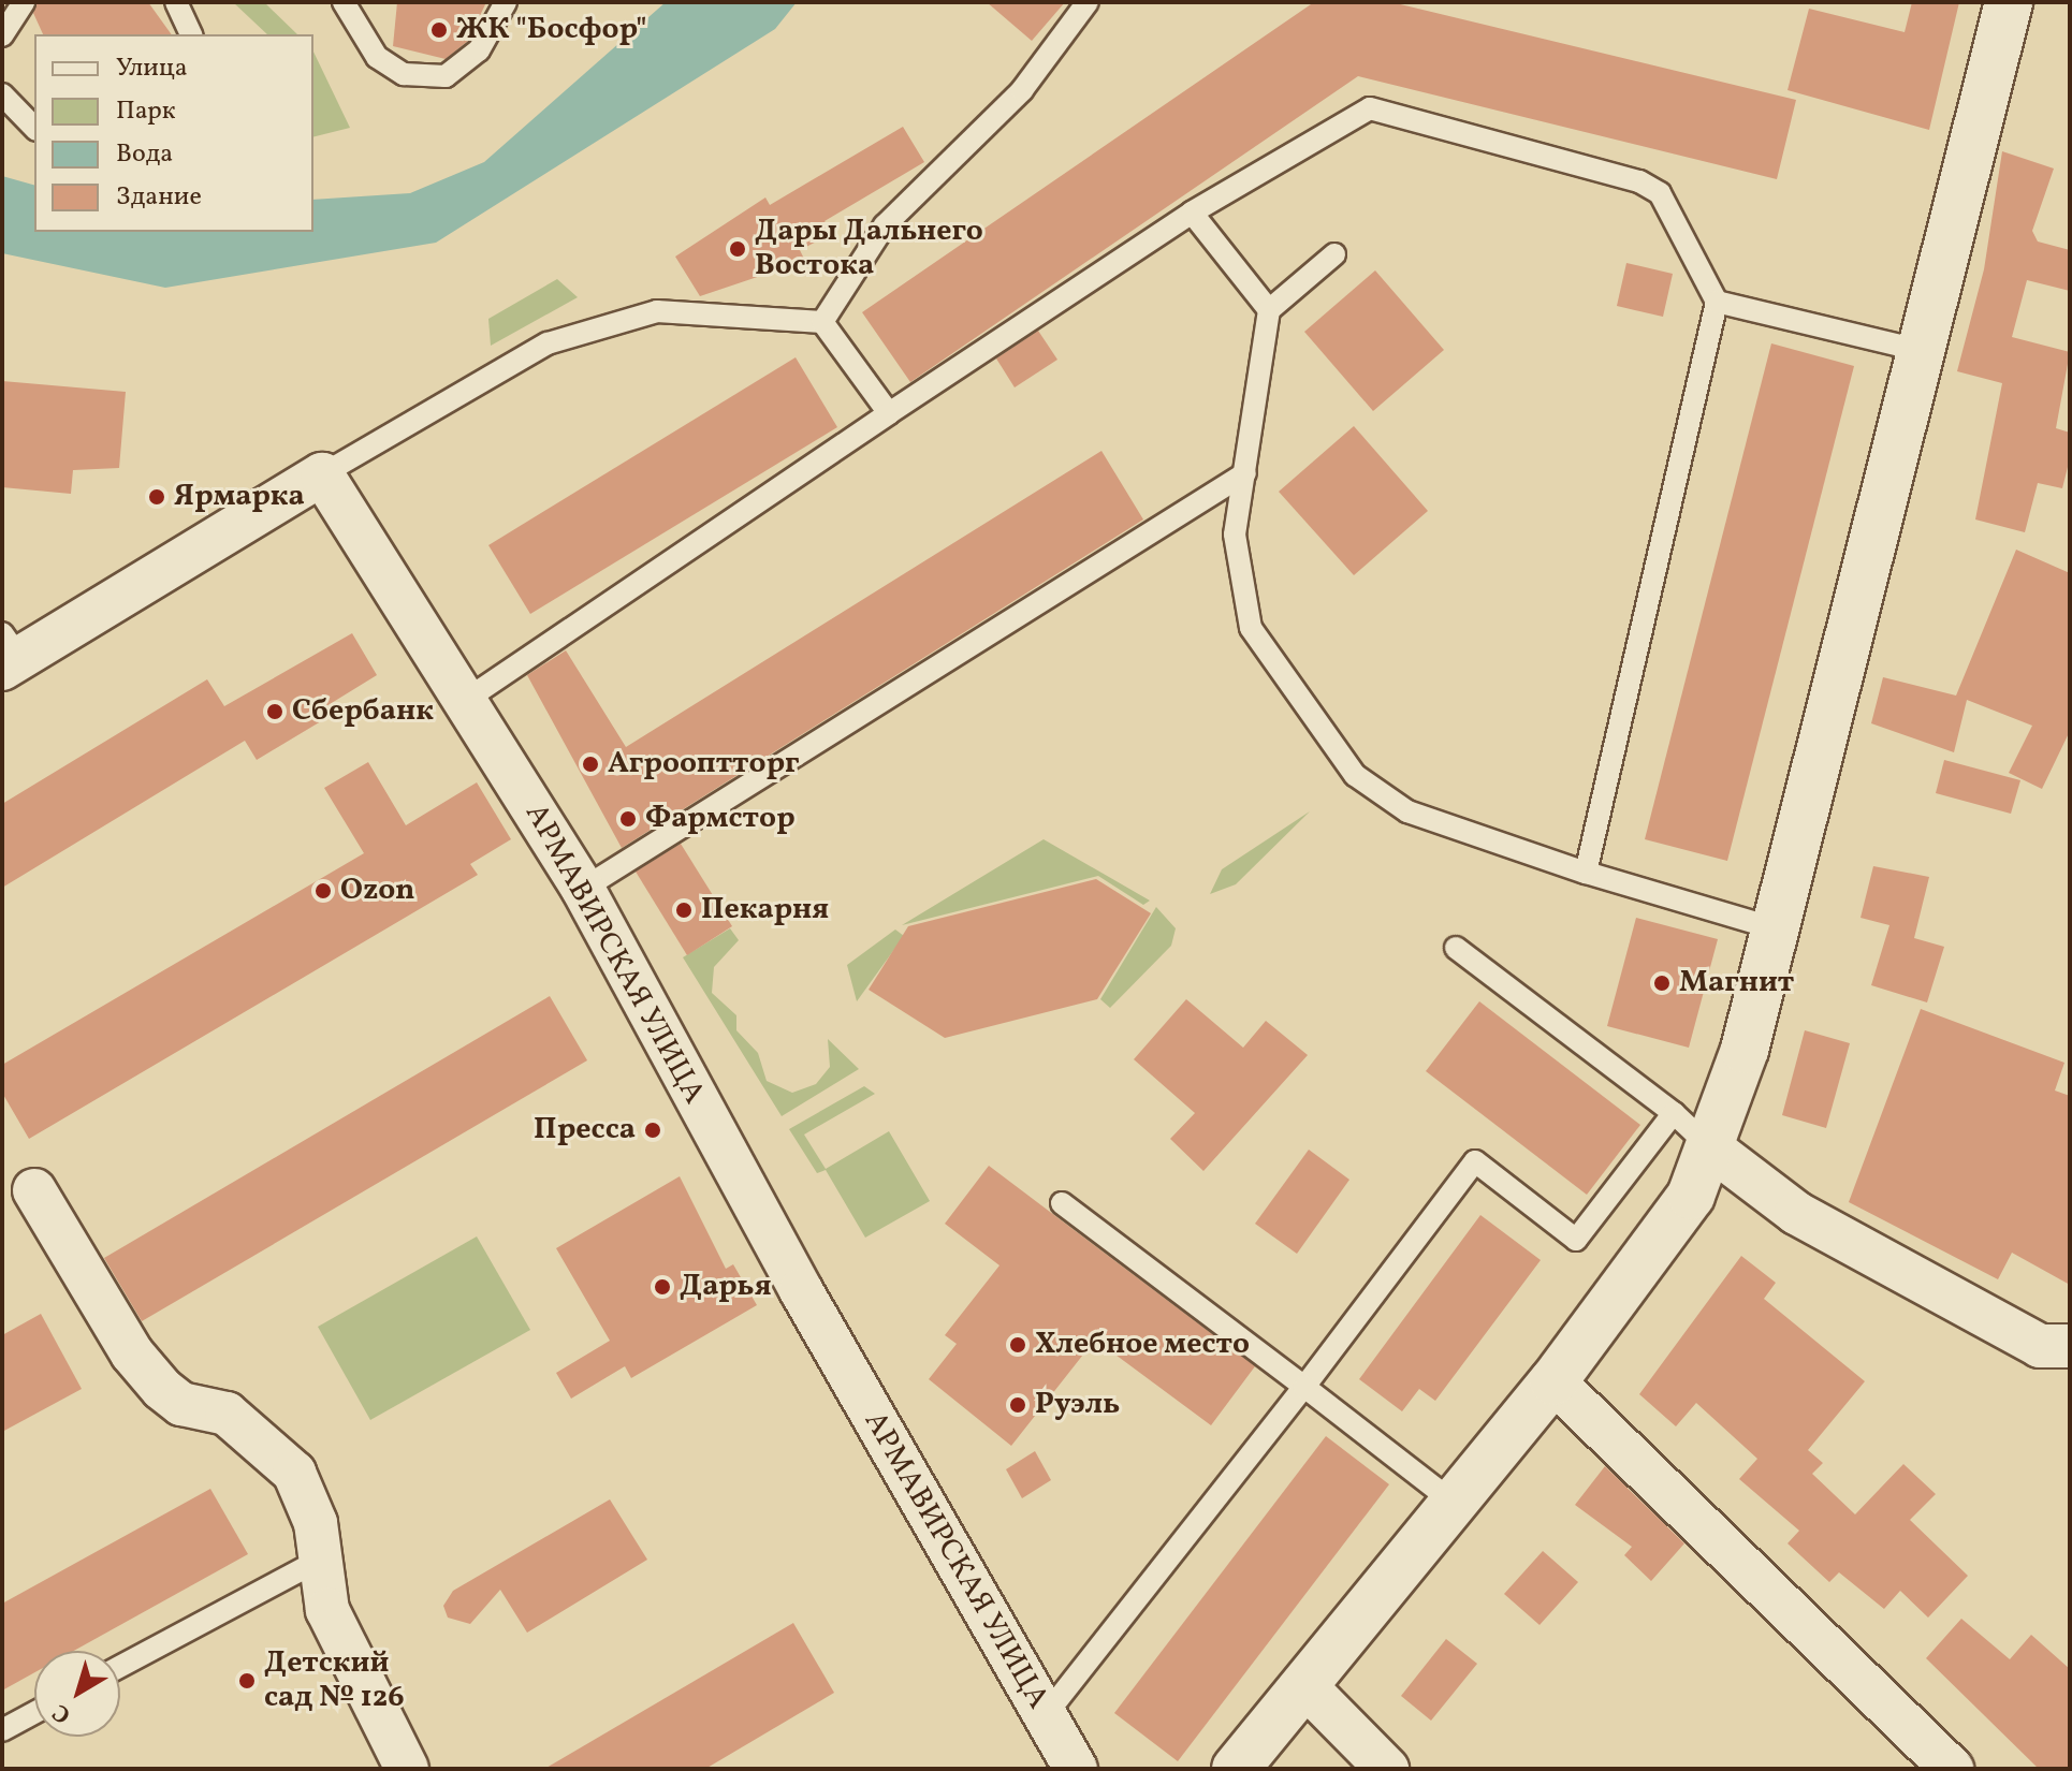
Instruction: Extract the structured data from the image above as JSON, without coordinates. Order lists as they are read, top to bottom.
{
  "streets": {
    "street": ["АРМАВИРСКАЯ УЛИЦА"]
  },
  "places": [
    "ЖК \"Босфор\"",
    "Дары Дальнего Востока",
    "Ярмарка",
    "Сбербанк",
    "Агрооптторг",
    "Фармстор",
    "Ozon",
    "Пекарня",
    "Магнит",
    "Пресса",
    "Дарья",
    "Хлебное место",
    "Руэль",
    "Детский сад № 126"
  ],
  "legend": [
    "Улица",
    "Парк",
    "Вода",
    "Здание"
  ],
  "north": "bottom left"
}
